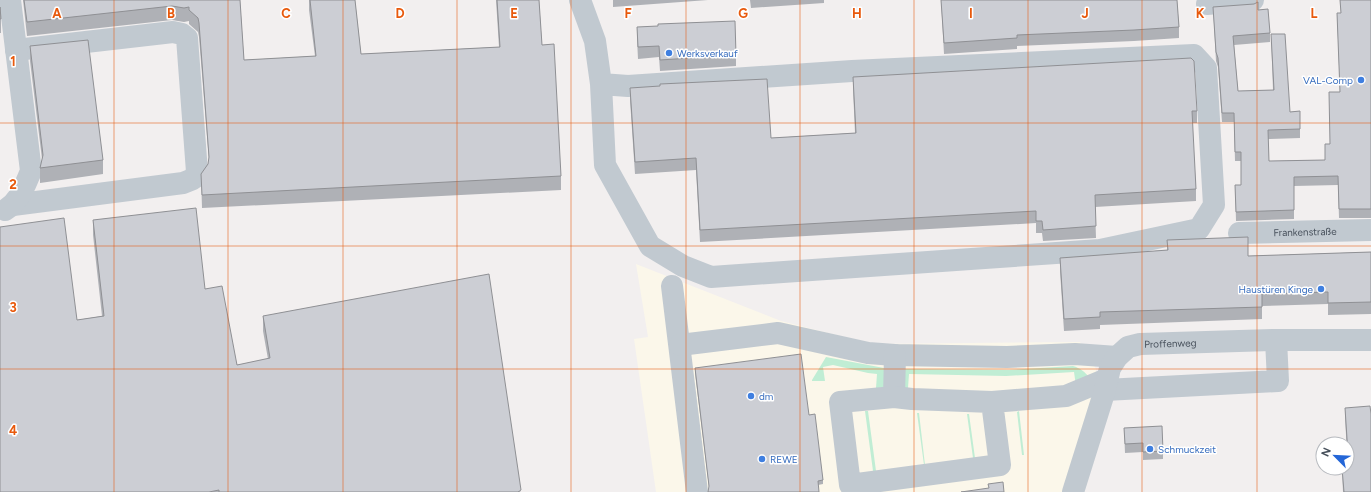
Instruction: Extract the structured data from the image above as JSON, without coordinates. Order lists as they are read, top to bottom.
{
  "streets": {
    "street": ["Frankenstraße", "Proffenweg"]
  },
  "places": [
    "Werksverkauf",
    "VAL-Comp",
    "Haustüren Kinge",
    "dm",
    "Schmuckzeit",
    "REWE"
  ],
  "north": "top left",
  "grid": {
    "columns": [
      "A",
      "B",
      "C",
      "D",
      "E",
      "F",
      "G",
      "H",
      "I",
      "J",
      "K",
      "L"
    ],
    "rows": [
      "1",
      "2",
      "3",
      "4"
    ]
  }
}
